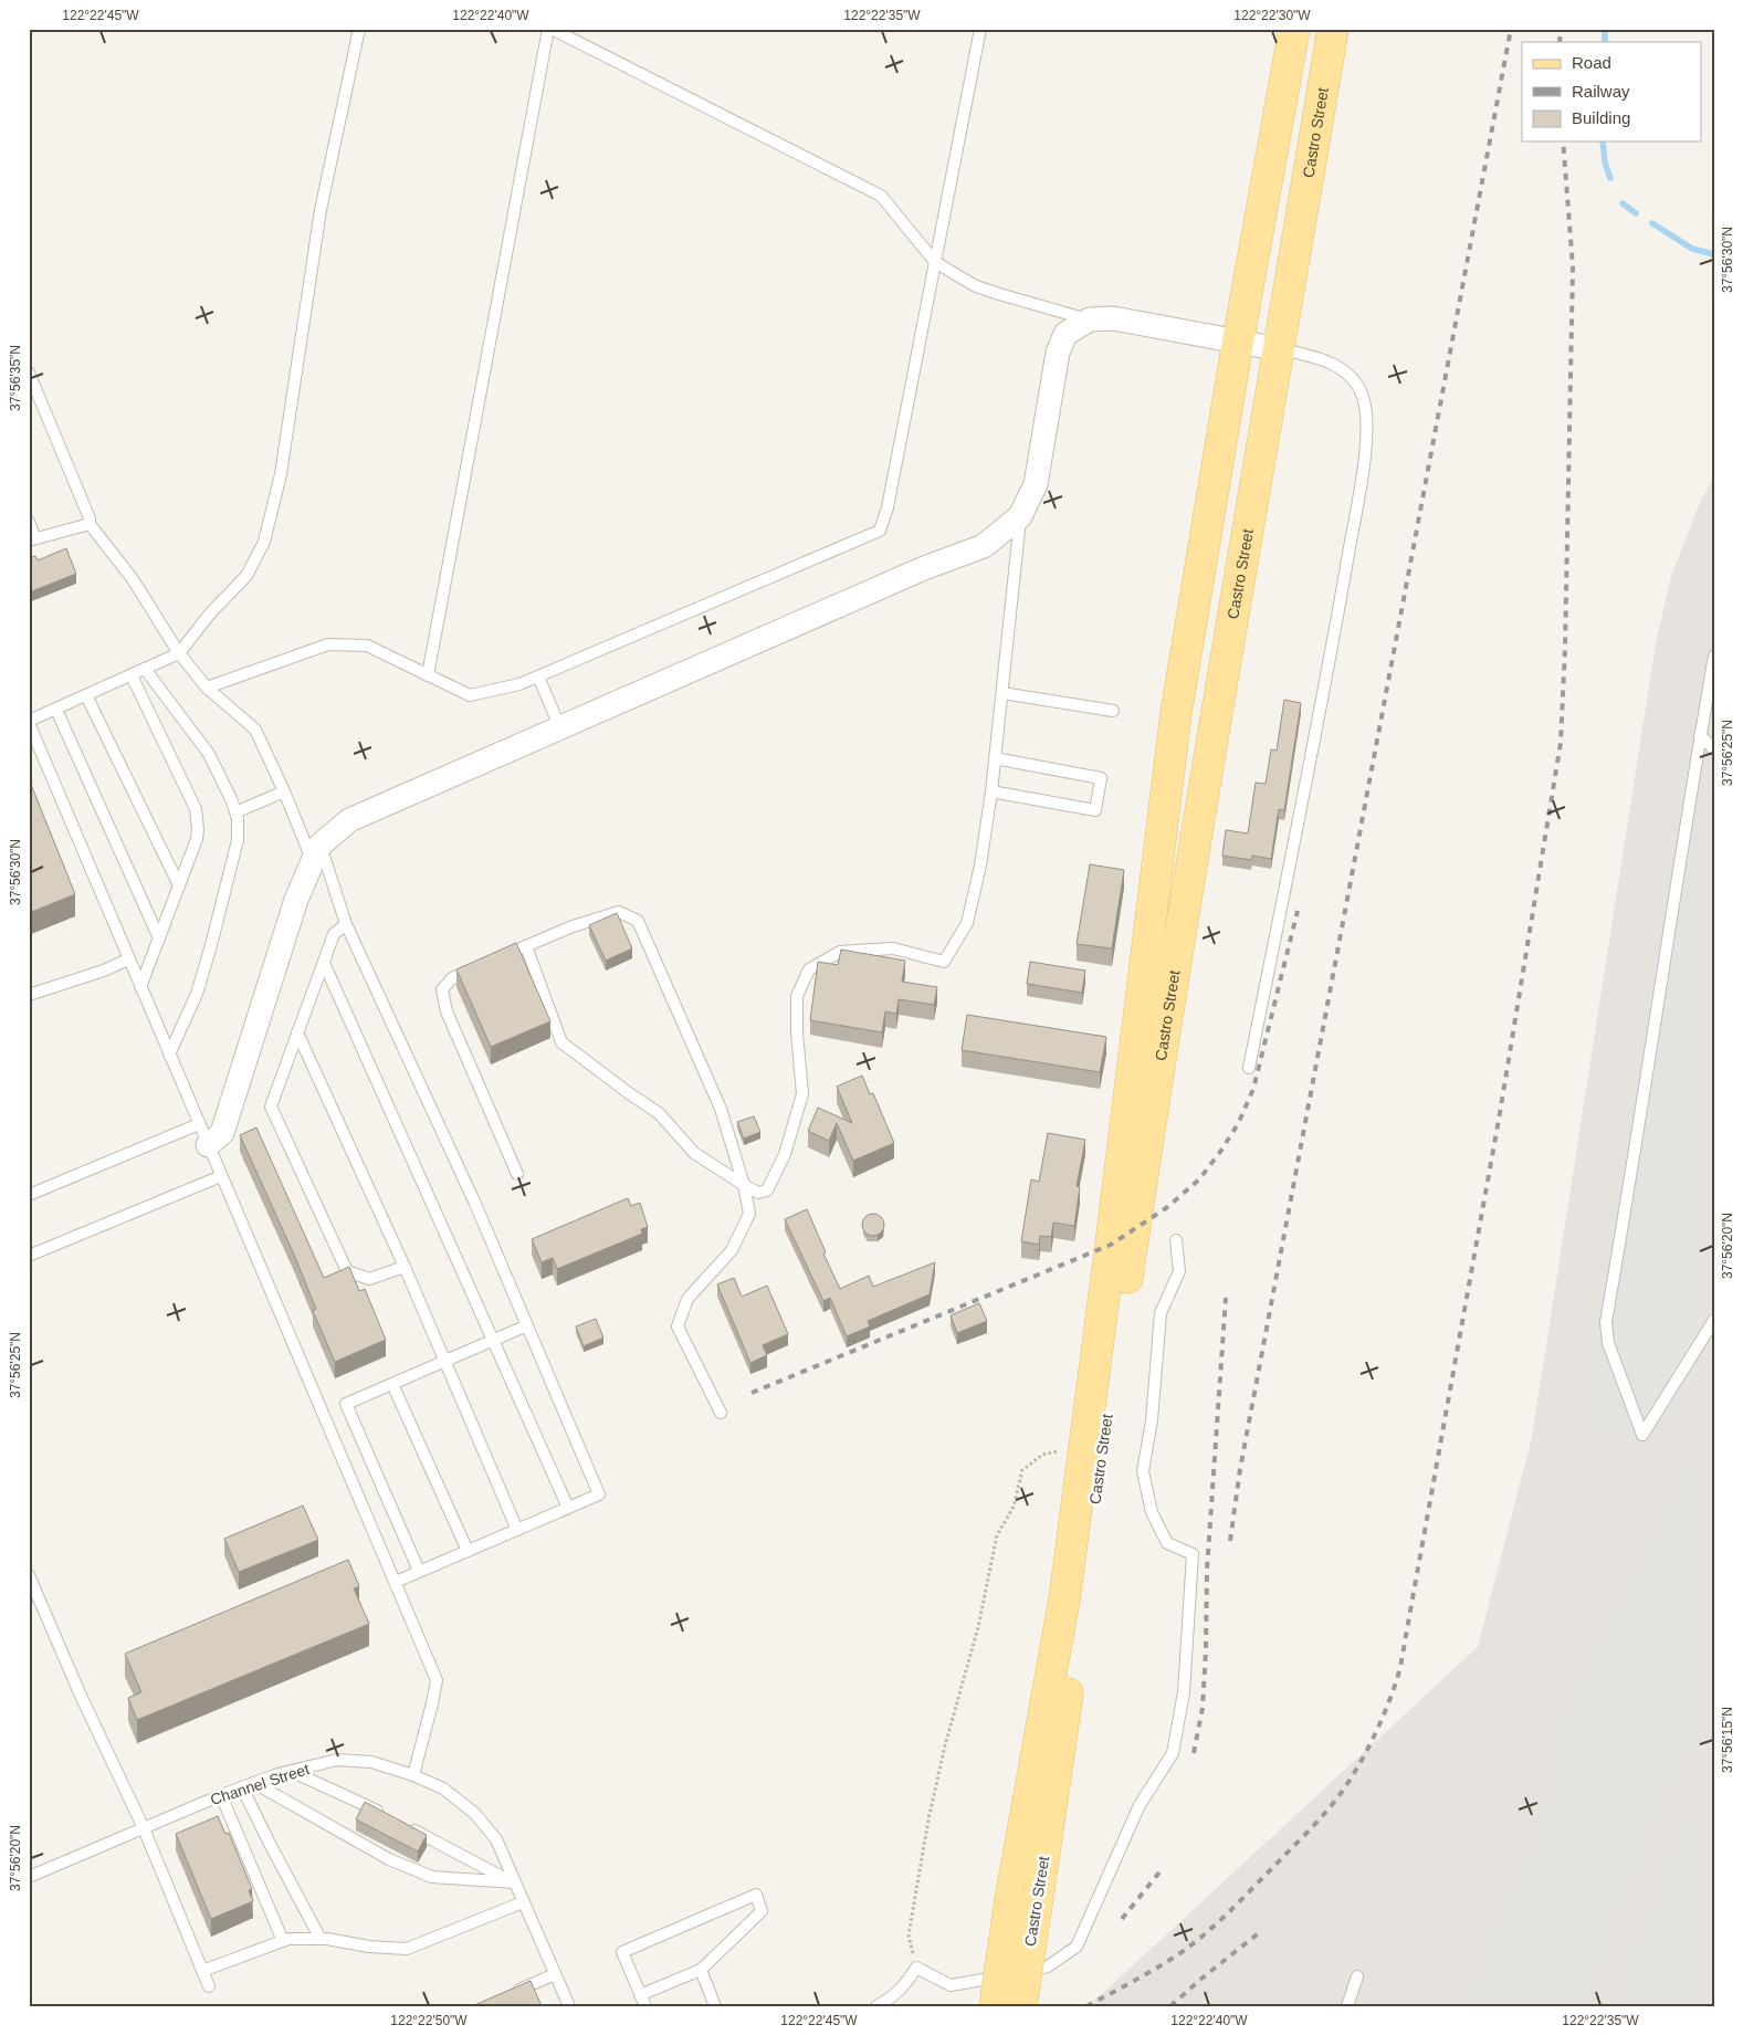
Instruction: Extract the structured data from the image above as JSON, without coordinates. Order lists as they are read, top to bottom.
{
  "streets": {
    "main road": ["Castro Street"],
    "lane": ["Channel Street"]
  },
  "legend": ["Road", "Railway", "Building"],
  "coordinates": [
    "122°22'45\"W",
    "122°22'40\"W",
    "122°22'35\"W",
    "122°22'30\"W",
    "37°56'30\"N",
    "37°56'35\"N",
    "37°56'25\"N",
    "37°56'20\"N",
    "37°56'15\"N",
    "122°22'50\"W"
  ]
}
